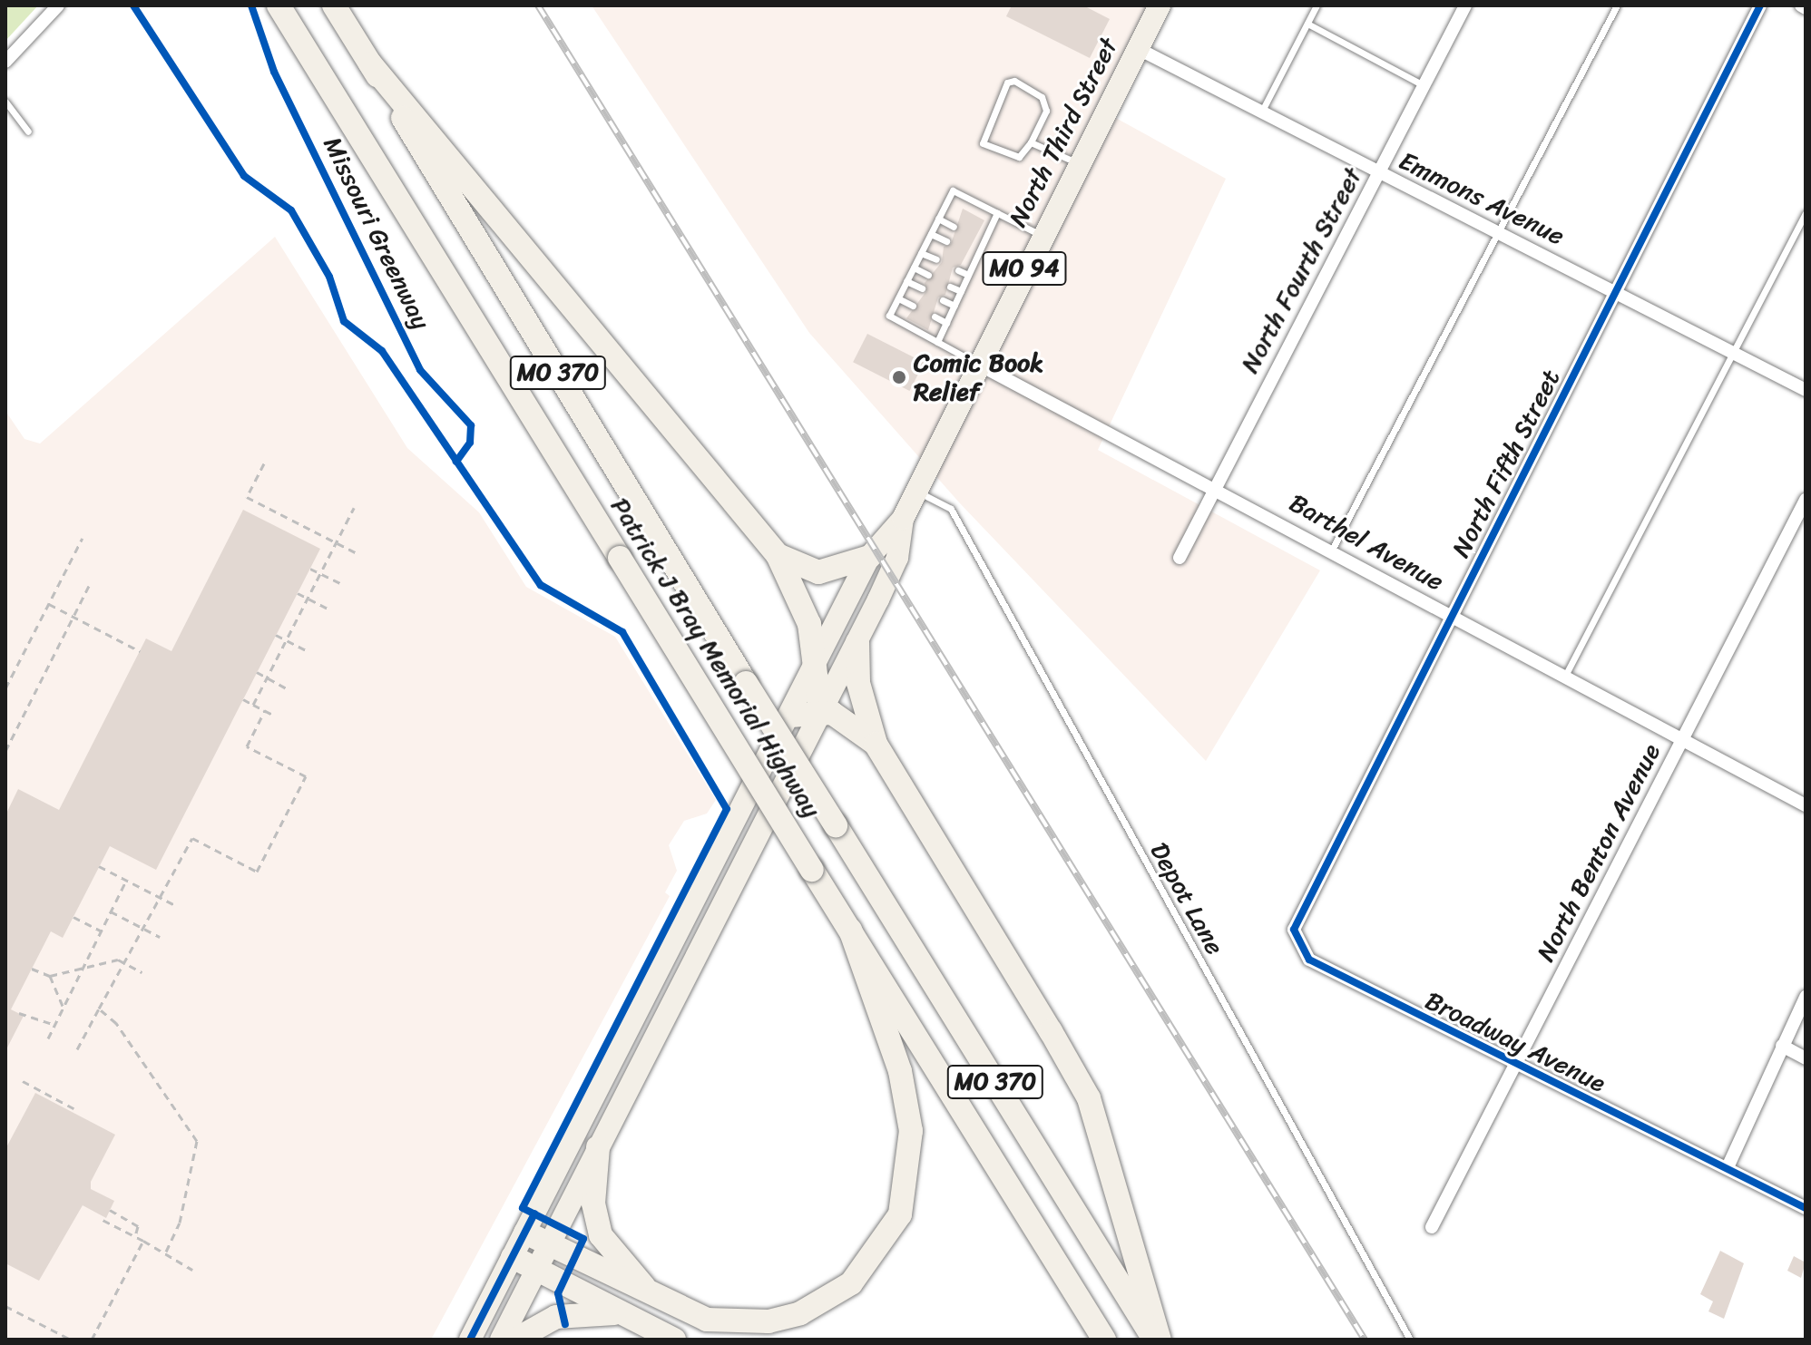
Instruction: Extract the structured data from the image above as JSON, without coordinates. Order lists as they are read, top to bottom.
{
  "streets": {
    "highway": ["MO 370", "Patrick J Bray Memorial Highway"],
    "main road": ["North Third Street", "MO 94"],
    "street": [
      "Emmons Avenue",
      "North Fourth Street",
      "North Fifth Street",
      "Barthel Avenue",
      "North Benton Avenue",
      "Broadway Avenue"
    ],
    "lane": ["Depot Lane"],
    "cycle path": ["Missouri Greenway"]
  },
  "crossings": [
    ["North Third Street", "Emmons Avenue"],
    ["North Third Street", "Barthel Avenue"],
    ["North Third Street", "Depot Lane"],
    ["Emmons Avenue", "North Fourth Street"],
    ["Emmons Avenue", "North Fifth Street"],
    ["North Fourth Street", "Barthel Avenue"],
    ["North Fifth Street", "Barthel Avenue"],
    ["North Fifth Street", "Broadway Avenue"],
    ["Barthel Avenue", "North Benton Avenue"],
    ["North Benton Avenue", "Broadway Avenue"]
  ],
  "places": ["Comic Book Relief"]
}
